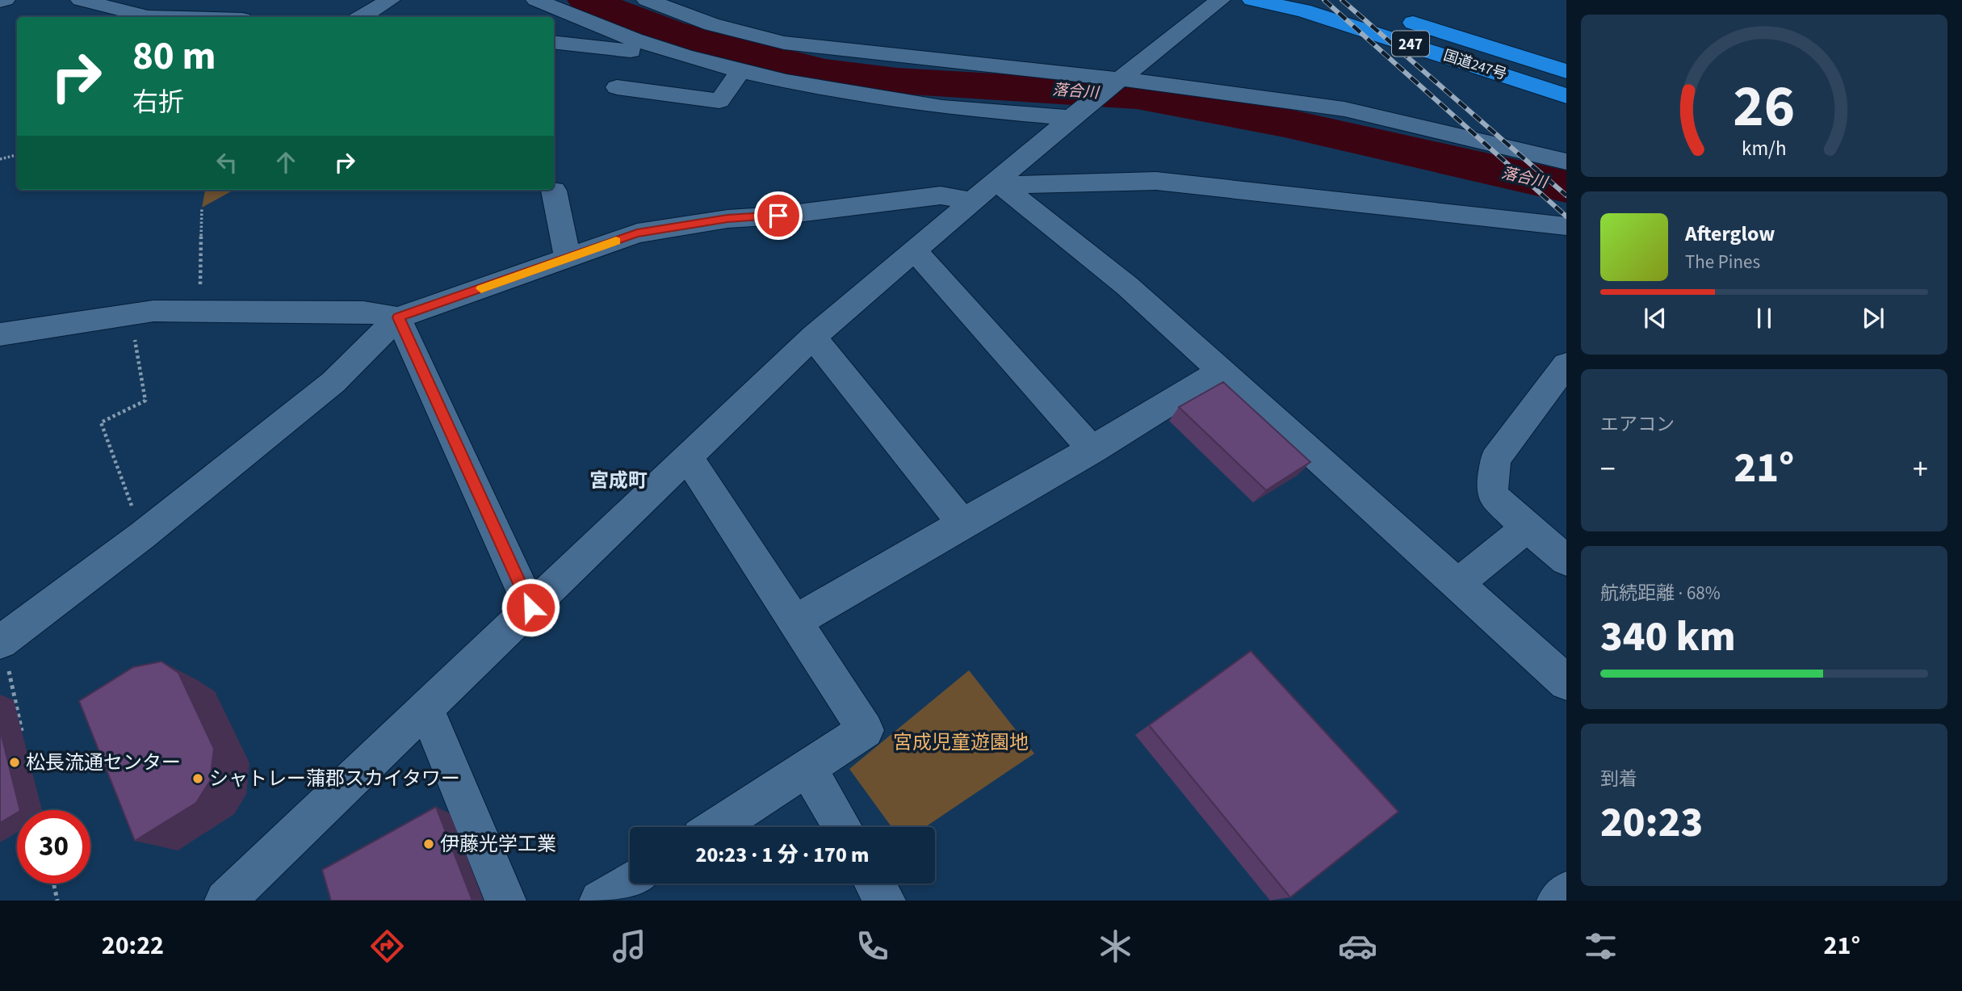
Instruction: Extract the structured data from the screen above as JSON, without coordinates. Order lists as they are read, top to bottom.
{
  "streets": {
    "highway": ["247", "国道247号"]
  },
  "districts": ["宮成町"],
  "water": ["落合川"],
  "parks": ["宮成児童遊園地"],
  "places": ["松長流通センター", "シャトレー蒲郡スカイタワー", "伊藤光学工業"],
  "page": {
    "turn": ["80 m", "右折"],
    "song": ["Afterglow", "The Pines"],
    "tile": [
      "エアコン",
      ["航続距離 · 68%", "340 km"],
      ["到着", "20:23"]
    ],
    "heat": ["−", "21°", "+"],
    "limit": "30",
    "trip": "20:23 · 1 分 · 170 m",
    "tabs": ["20:22", "21°"],
    "gauge": ["26", "km/h"]
  }
}
